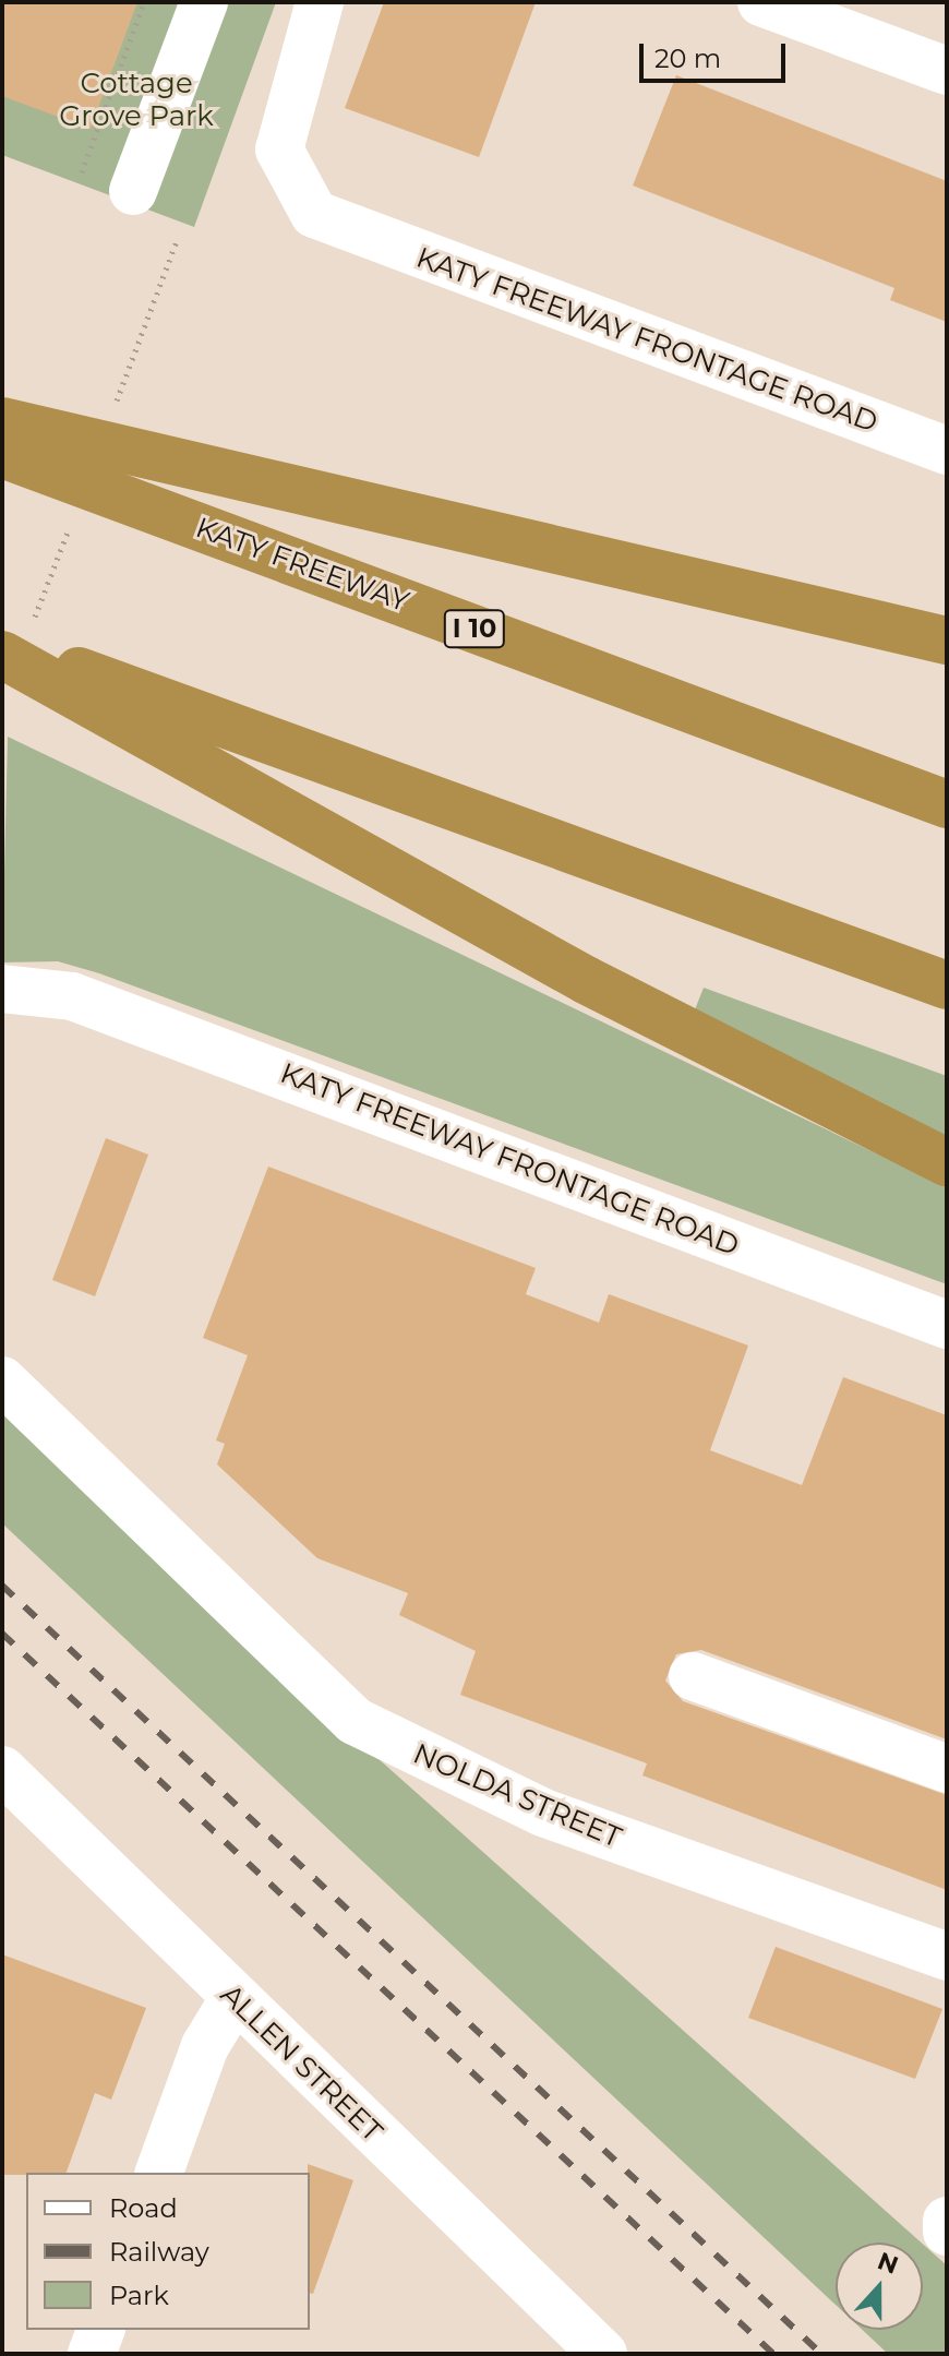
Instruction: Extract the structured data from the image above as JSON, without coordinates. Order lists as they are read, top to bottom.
{
  "streets": {
    "highway": ["KATY FREEWAY", "I 10"],
    "street": ["KATY FREEWAY FRONTAGE ROAD", "NOLDA STREET", "ALLEN STREET"]
  },
  "parks": ["Cottage Grove Park"],
  "legend": ["Road", "Railway", "Park"],
  "scale_bar": "20 m",
  "north": "top"
}
